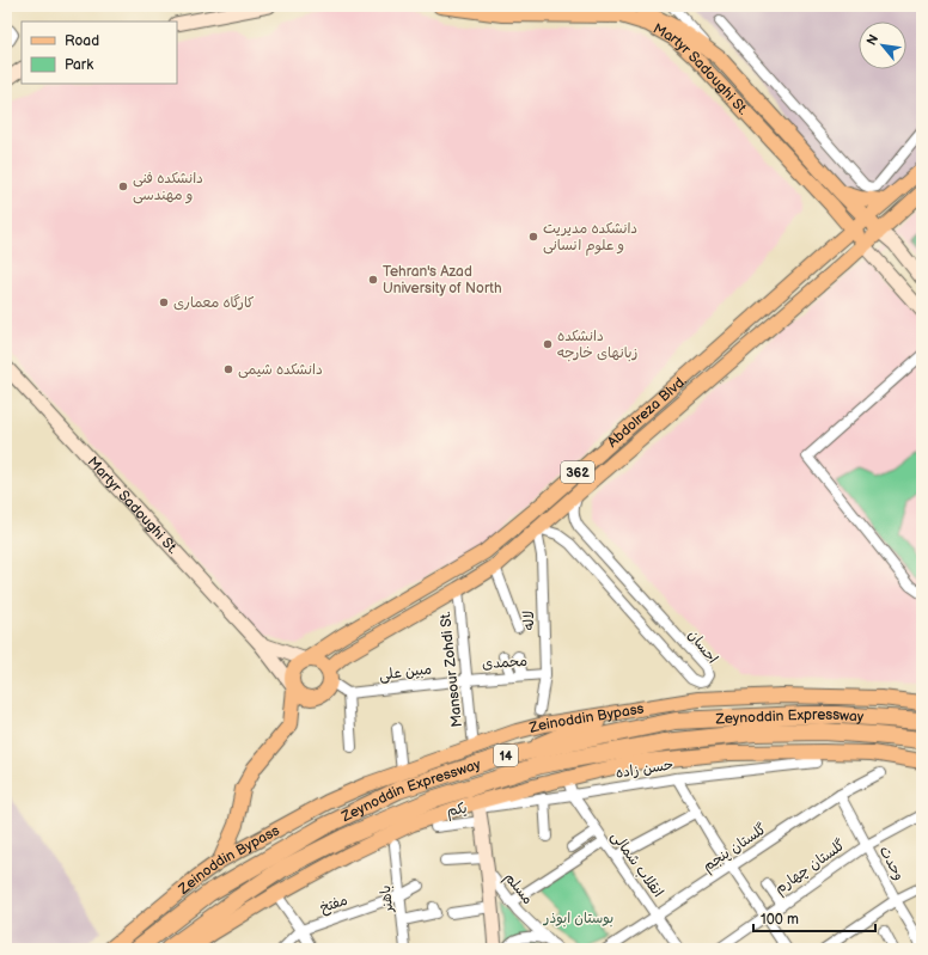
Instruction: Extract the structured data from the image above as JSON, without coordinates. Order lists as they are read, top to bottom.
{
  "streets": {
    "highway": ["Zeynoddin Expressway", "14"],
    "main road": [
      "Martyr Sadoughi St.",
      "Abdolreza Blvd.",
      "362",
      "Zeinoddin Bypass"
    ],
    "street": [
      "لاله",
      "احسان",
      "محمدی",
      "Mansour Zohdi St.",
      "مبین علی",
      "حسن زاده",
      "یکم",
      "گلستان پنجم",
      "وحدت",
      "انقلاب شمالی",
      "گلستان چهارم",
      "مسلم",
      "باهنر",
      "مفتخ"
    ]
  },
  "crossings": [
    ["Martyr Sadoughi St.", "Abdolreza Blvd."],
    ["Abdolreza Blvd.", "لاله"],
    ["Abdolreza Blvd.", "احسان"],
    ["Abdolreza Blvd.", "Mansour Zohdi St."],
    ["لاله", "احسان"],
    ["لاله", "محمدی"],
    ["محمدی", "Mansour Zohdi St."],
    ["محمدی", "مبین علی"],
    ["Mansour Zohdi St.", "مبین علی"],
    ["Mansour Zohdi St.", "Zeinoddin Bypass"],
    ["حسن زاده", "یکم"],
    ["حسن زاده", "انقلاب شمالی"],
    ["گلستان پنجم", "وحدت"],
    ["گلستان پنجم", "انقلاب شمالی"],
    ["وحدت", "گلستان چهارم"],
    ["باهنر", "مفتخ"]
  ],
  "parks": ["بوستان ابوذر"],
  "places": [
    "دانشکده فنی و مهندسی",
    "دانشکده مدیریت و علوم انسانی",
    "Tehran's Azad University of North",
    "کارگاه معماری",
    "دانشکده زبانهای خارجه",
    "دانشکده شیمی"
  ],
  "legend": ["Road", "Park"],
  "scale_bar": "100 m",
  "north": "top left"
}
